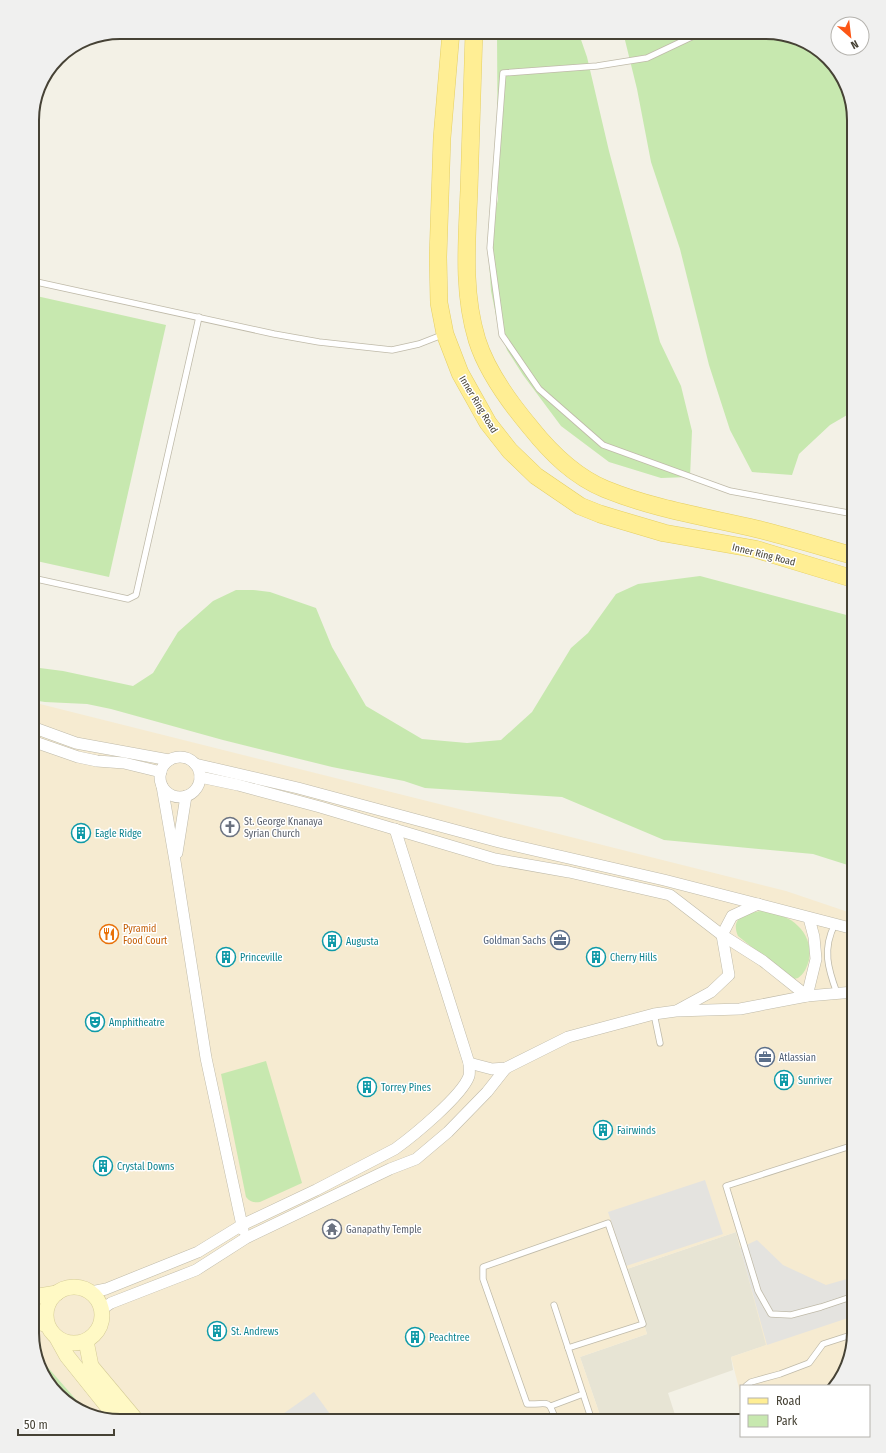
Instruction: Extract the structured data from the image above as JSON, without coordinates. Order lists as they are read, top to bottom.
{
  "streets": {
    "main road": ["Inner Ring Road"]
  },
  "places": {
    "church": ["St. George Knanaya Syrian Church"],
    "building": [
      "Eagle Ridge",
      "Augusta",
      "Princeville",
      "Cherry Hills",
      "Sunriver",
      "Torrey Pines",
      "Fairwinds",
      "Crystal Downs",
      "St. Andrews",
      "Peachtree"
    ],
    "restaurant": ["Pyramid Food Court"],
    "office": ["Goldman Sachs", "Atlassian"],
    "theatre": ["Amphitheatre"],
    "temple": ["Ganapathy Temple"]
  },
  "legend": ["Road", "Park"],
  "scale_bar": "50 m",
  "north": "bottom right"
}
